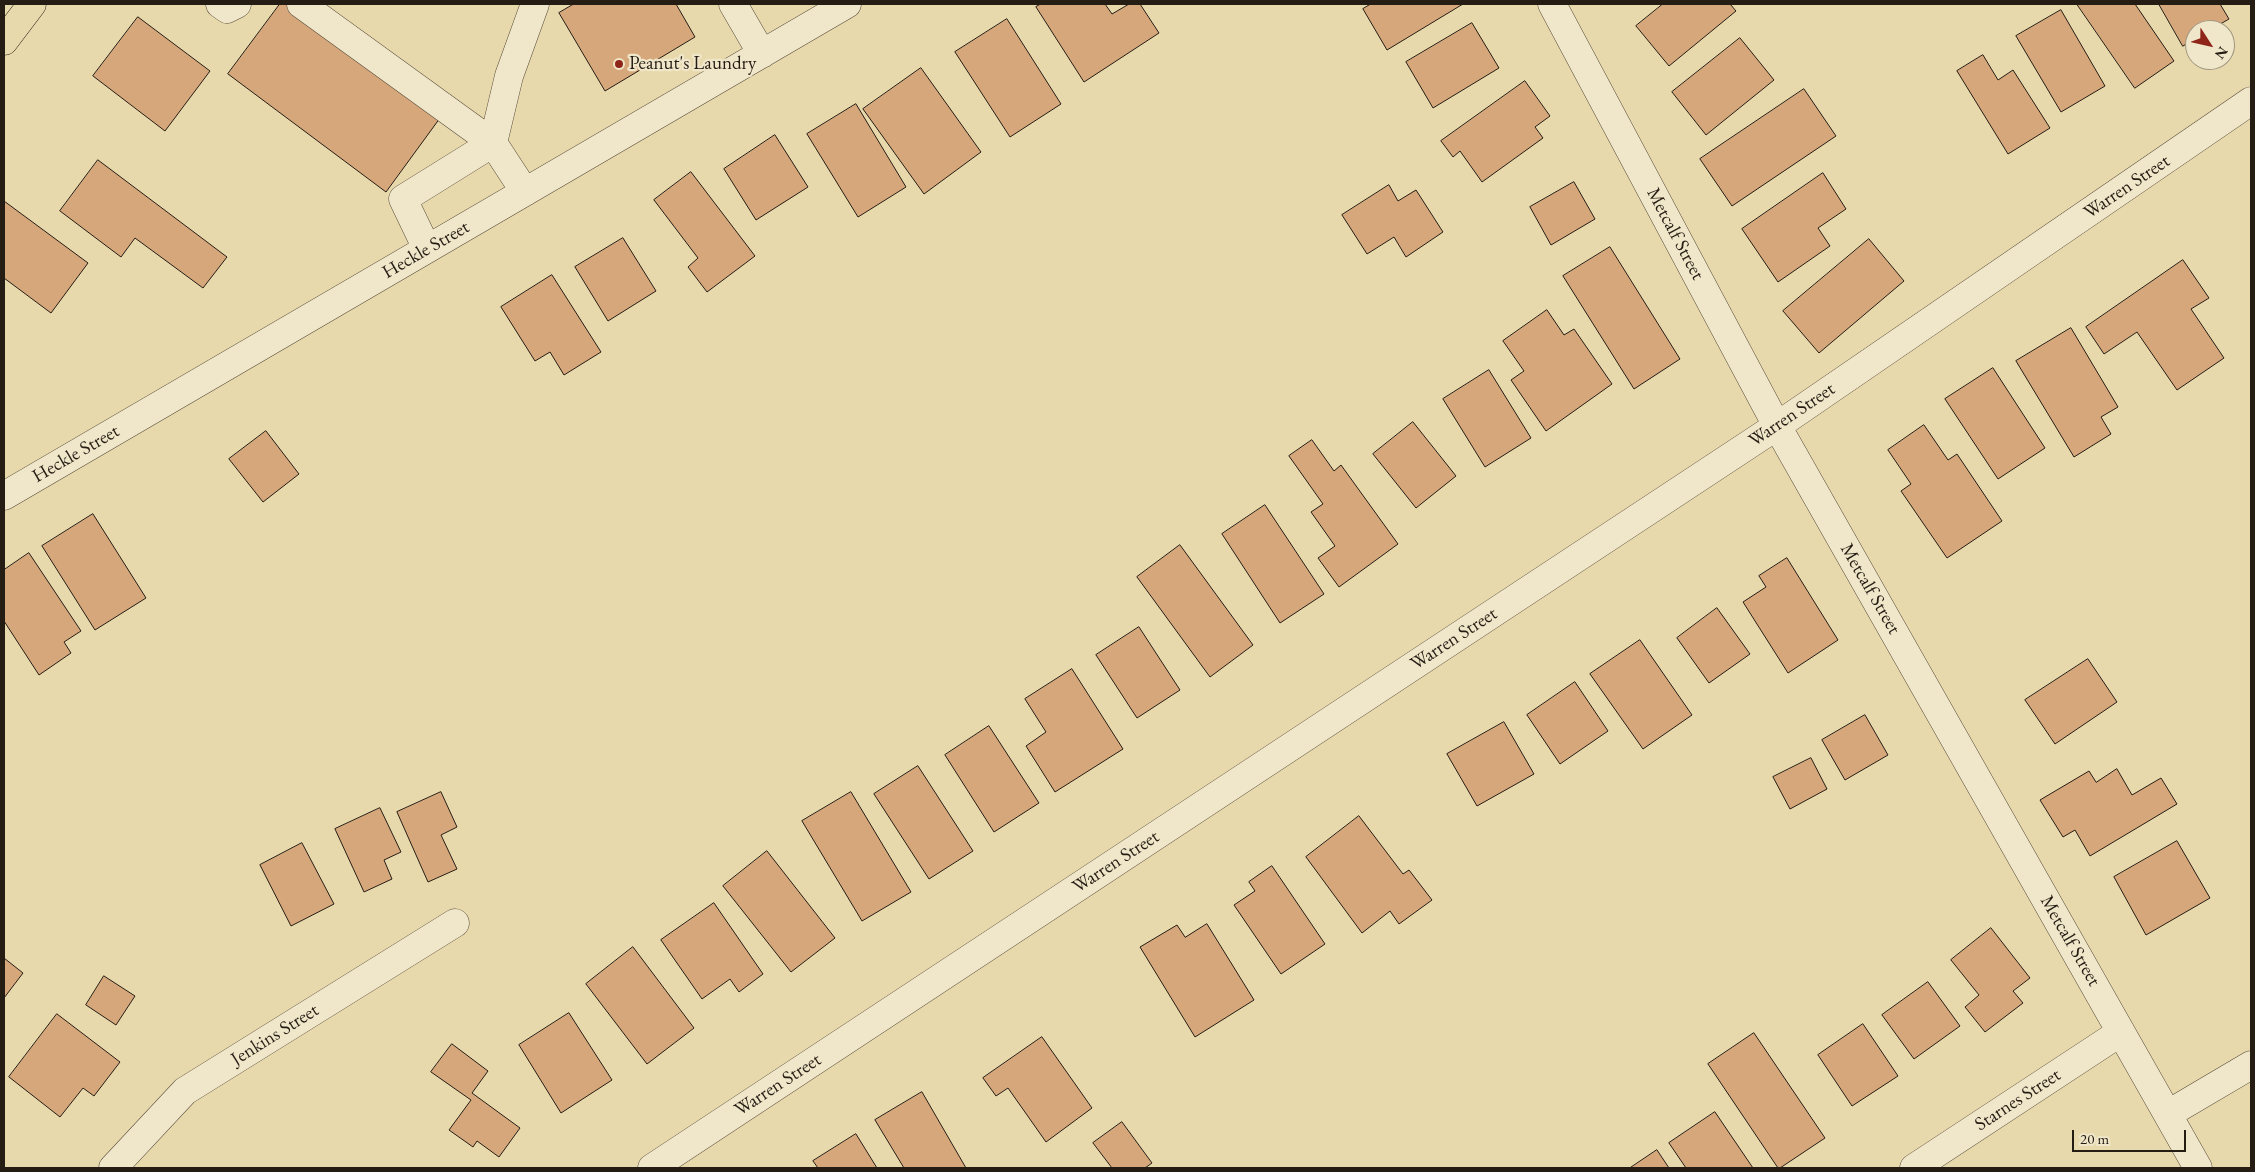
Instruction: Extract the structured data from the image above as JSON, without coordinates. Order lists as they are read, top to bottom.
{
  "streets": {
    "street": [
      "Warren Street",
      "Metcalf Street",
      "Heckle Street",
      "Jenkins Street",
      "Starnes Street"
    ]
  },
  "crossings": [
    ["Warren Street", "Metcalf Street"],
    ["Metcalf Street", "Starnes Street"]
  ],
  "places": ["Peanut's Laundry"],
  "scale_bar": "20 m",
  "north": "bottom right"
}
